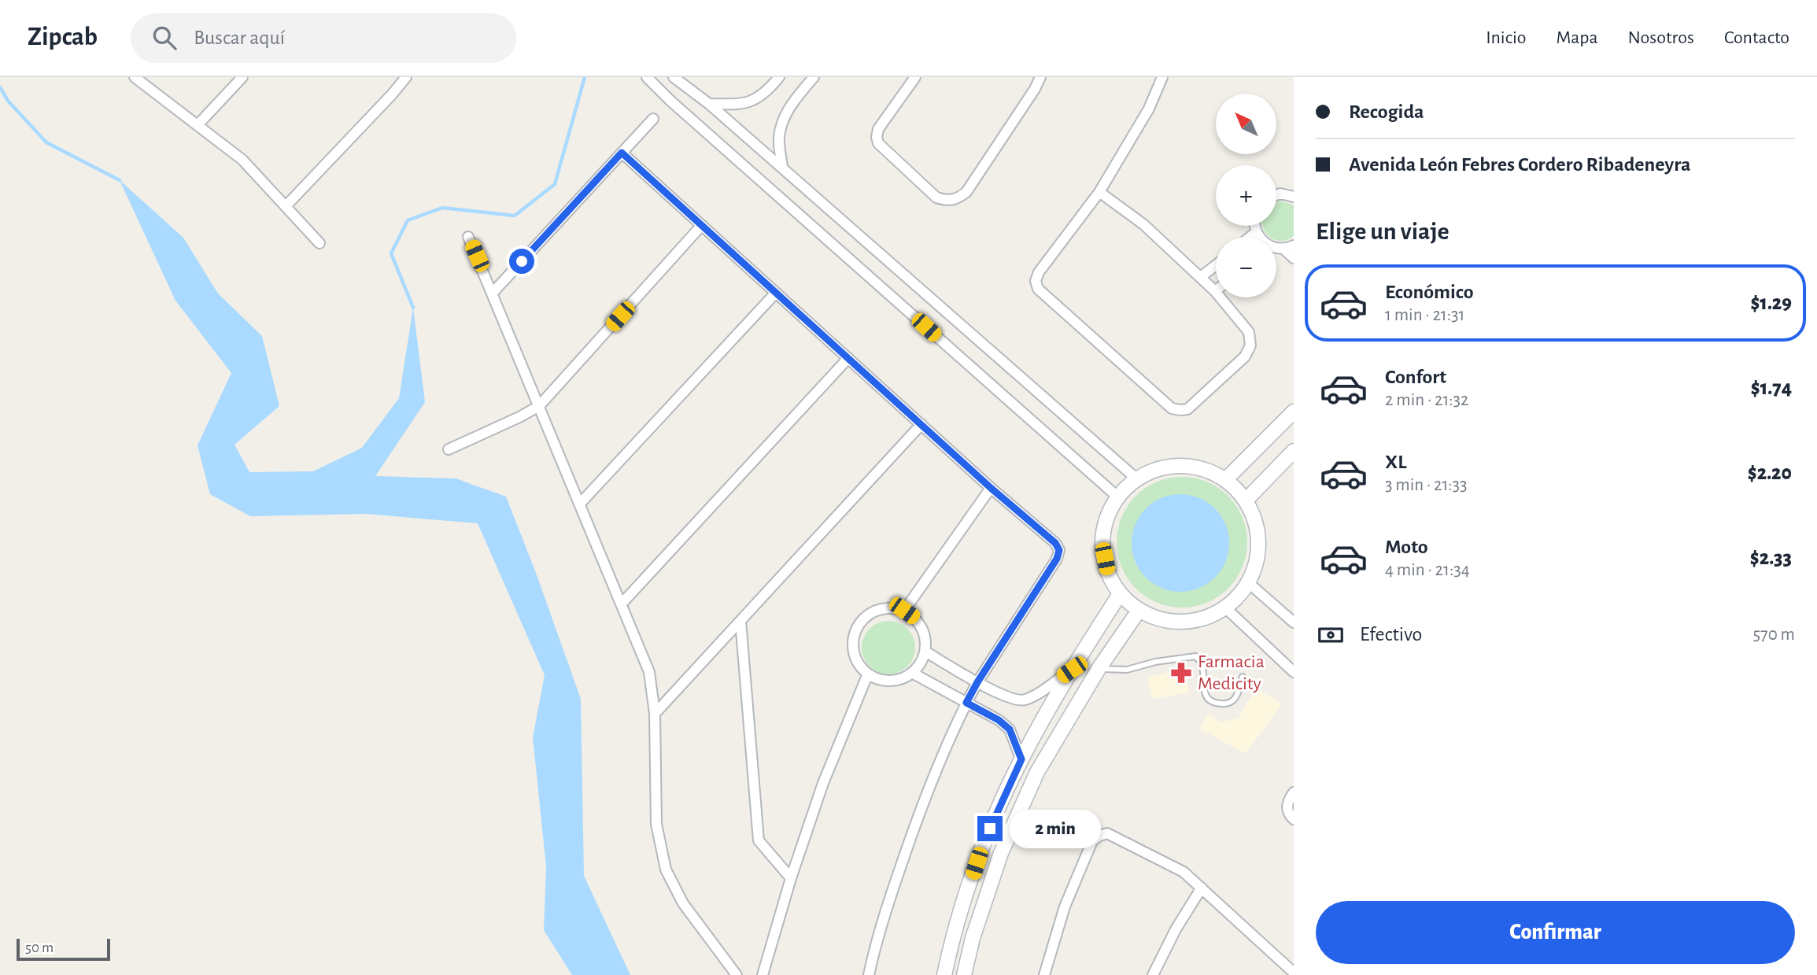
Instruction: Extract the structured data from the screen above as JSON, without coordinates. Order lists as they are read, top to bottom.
{
  "places": {
    "pharmacy": ["Farmacia Medicity"]
  },
  "scale_bar": "50 m",
  "north": "top left",
  "page": {
    "header": "Zipcab",
    "search": "Buscar aquí",
    "nav": [
      "Inicio",
      "Mapa",
      "Nosotros",
      "Contacto"
    ],
    "banner": ["Recogida", "Avenida León Febres Cordero Ribadeneyra"],
    "map_buttons": ["+", "−"],
    "heading": "Elige un viaje",
    "list": [
      {
        "name": "Económico",
        "note": "1 min · 21:31",
        "value": "$1.29"
      },
      {
        "name": "Confort",
        "note": "2 min · 21:32",
        "value": "$1.74"
      },
      {
        "name": "XL",
        "note": "3 min · 21:33",
        "value": "$2.20"
      },
      {
        "name": "Moto",
        "note": "4 min · 21:34",
        "value": "$2.33"
      }
    ],
    "pay": ["Efectivo", "570 m"],
    "bubble": "2 min",
    "buttons": "Confirmar",
    "scale": "50 m"
  }
}
